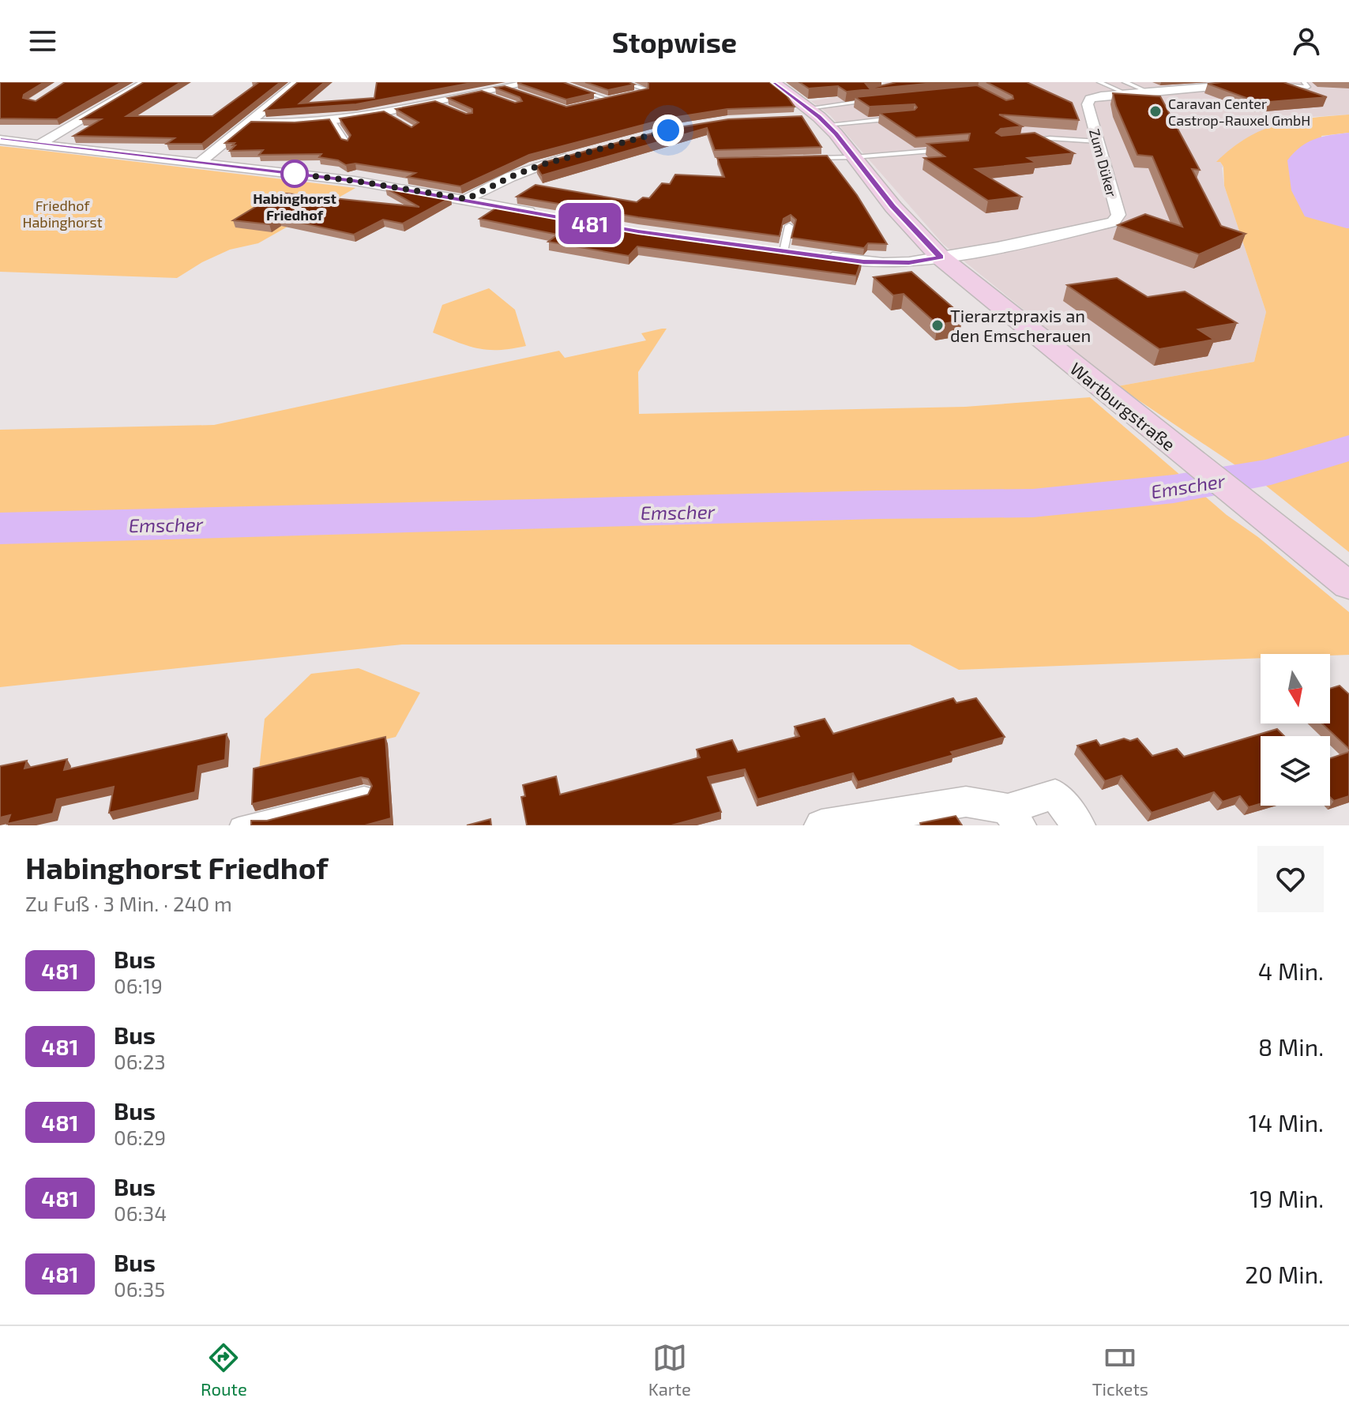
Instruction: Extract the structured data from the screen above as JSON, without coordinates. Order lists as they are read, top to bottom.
{
  "streets": {
    "main road": ["Wartburgstraße"],
    "street": ["Zum Düker"]
  },
  "crossings": [
    ["Zum Düker", "Wartburgstraße"]
  ],
  "water": ["Emscher"],
  "parks": ["Friedhof Habinghorst"],
  "places": ["Caravan Center Castrop-Rauxel GmbH", "Habinghorst Friedhof", "Tierarztpraxis an den Emscherauen"],
  "lines": ["bus line 481"],
  "north": "bottom",
  "page": {
    "header": "Stopwise",
    "on_map": "481",
    "heading": ["Habinghorst Friedhof", "Zu Fuß · 3 Min. · 240 m"],
    "list": [
      {
        "mark": "481",
        "name": "Bus",
        "note": "06:19",
        "value": "4 Min."
      },
      {
        "mark": "481",
        "name": "Bus",
        "note": "06:23",
        "value": "8 Min."
      },
      {
        "mark": "481",
        "name": "Bus",
        "note": "06:29",
        "value": "14 Min."
      },
      {
        "mark": "481",
        "name": "Bus",
        "note": "06:34",
        "value": "19 Min."
      },
      {
        "mark": "481",
        "name": "Bus",
        "note": "06:35",
        "value": "20 Min."
      }
    ],
    "tabs": ["Route", "Karte", "Tickets"]
  }
}
